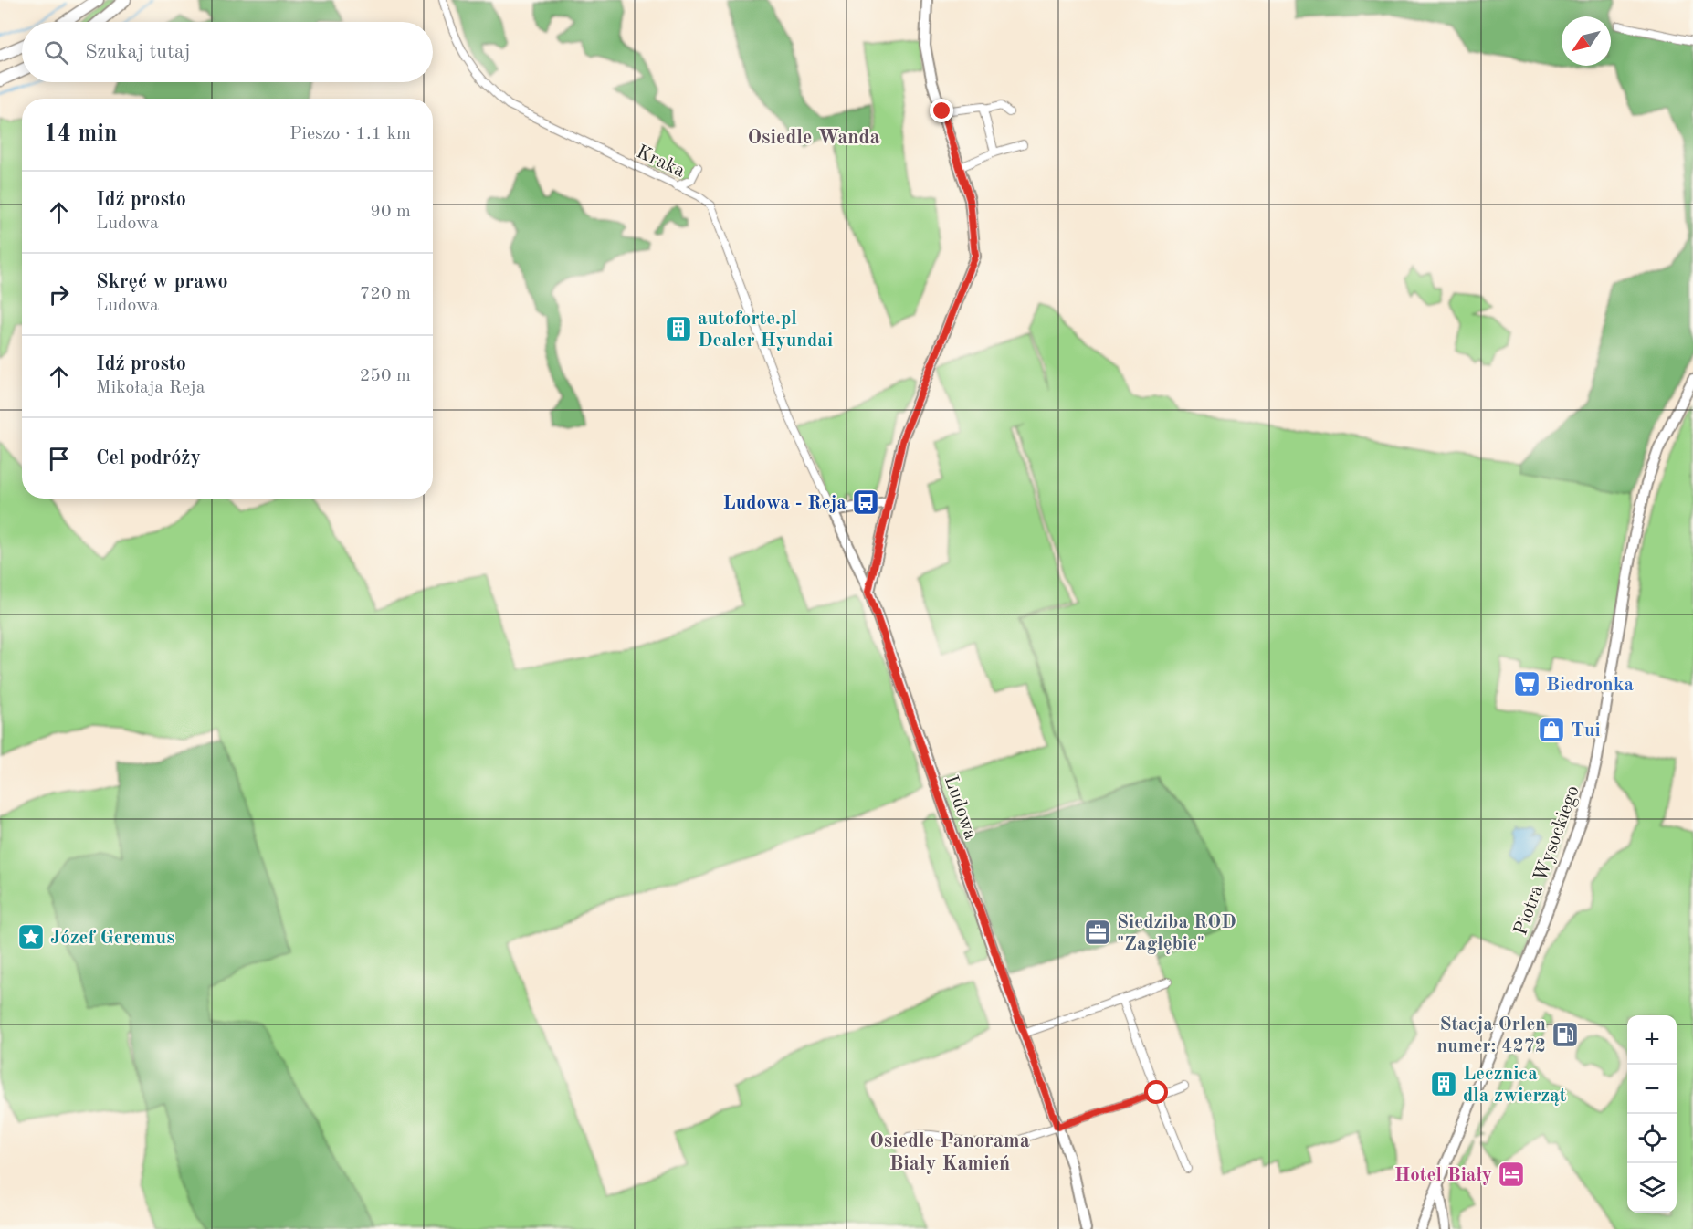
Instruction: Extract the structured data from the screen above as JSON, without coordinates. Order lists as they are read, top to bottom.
{
  "streets": {
    "street": ["Kraka", "Ludowa", "Piotra Wysockiego"]
  },
  "crossings": [
    ["Kraka", "Ludowa"]
  ],
  "districts": ["Osiedle Wanda", "Osiedle Panorama Biały Kamień"],
  "places": {
    "building": ["autoforte.pl Dealer Hyundai", "Lecznica dla zwierząt"],
    "bus stop": ["Ludowa - Reja"],
    "supermarket": ["Biedronka"],
    "shop": ["Tui"],
    "office": ["Siedziba ROD \"Zagłębie\""],
    "place": ["Józef Geremus"],
    "fuel station": ["Stacja Orlen numer: 4272"],
    "hotel": ["Hotel Biały"]
  },
  "north": "bottom left",
  "page": {
    "search": "Szukaj tutaj",
    "heading": ["14 min", "Pieszo · 1.1 km"],
    "list": [
      ["Idź prosto", "Ludowa", "90 m"],
      ["Skręć w prawo", "Ludowa", "720 m"],
      ["Idź prosto", "Mikołaja Reja", "250 m"],
      "Cel podróży"
    ],
    "map_buttons": ["+", "−"]
  }
}
